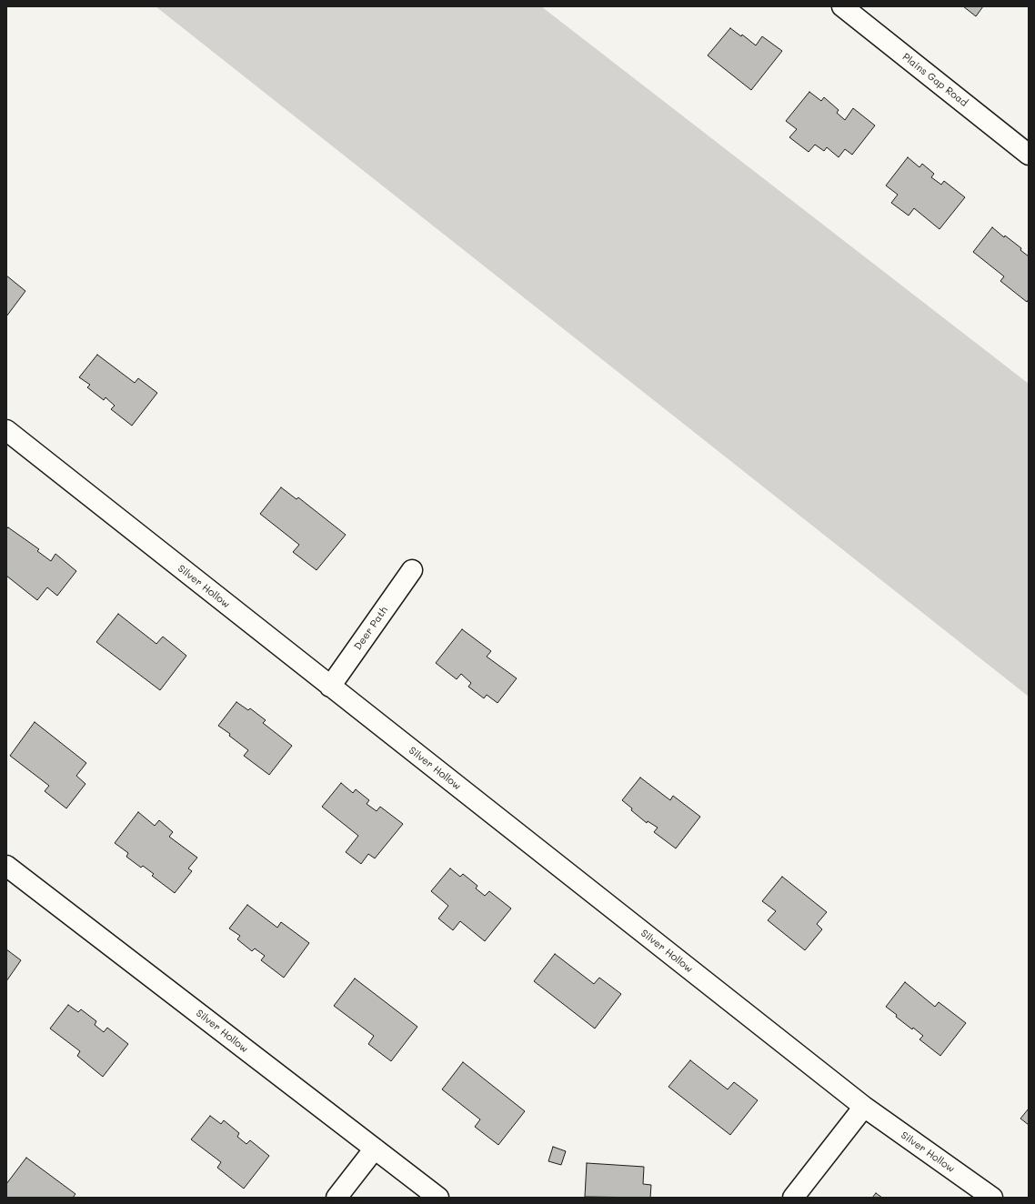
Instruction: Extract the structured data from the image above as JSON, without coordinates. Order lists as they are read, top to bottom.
{
  "streets": {
    "street": ["Plains Gap Road", "Silver Hollow", "Deer Path"]
  },
  "crossings": [
    ["Silver Hollow", "Deer Path"]
  ]
}
